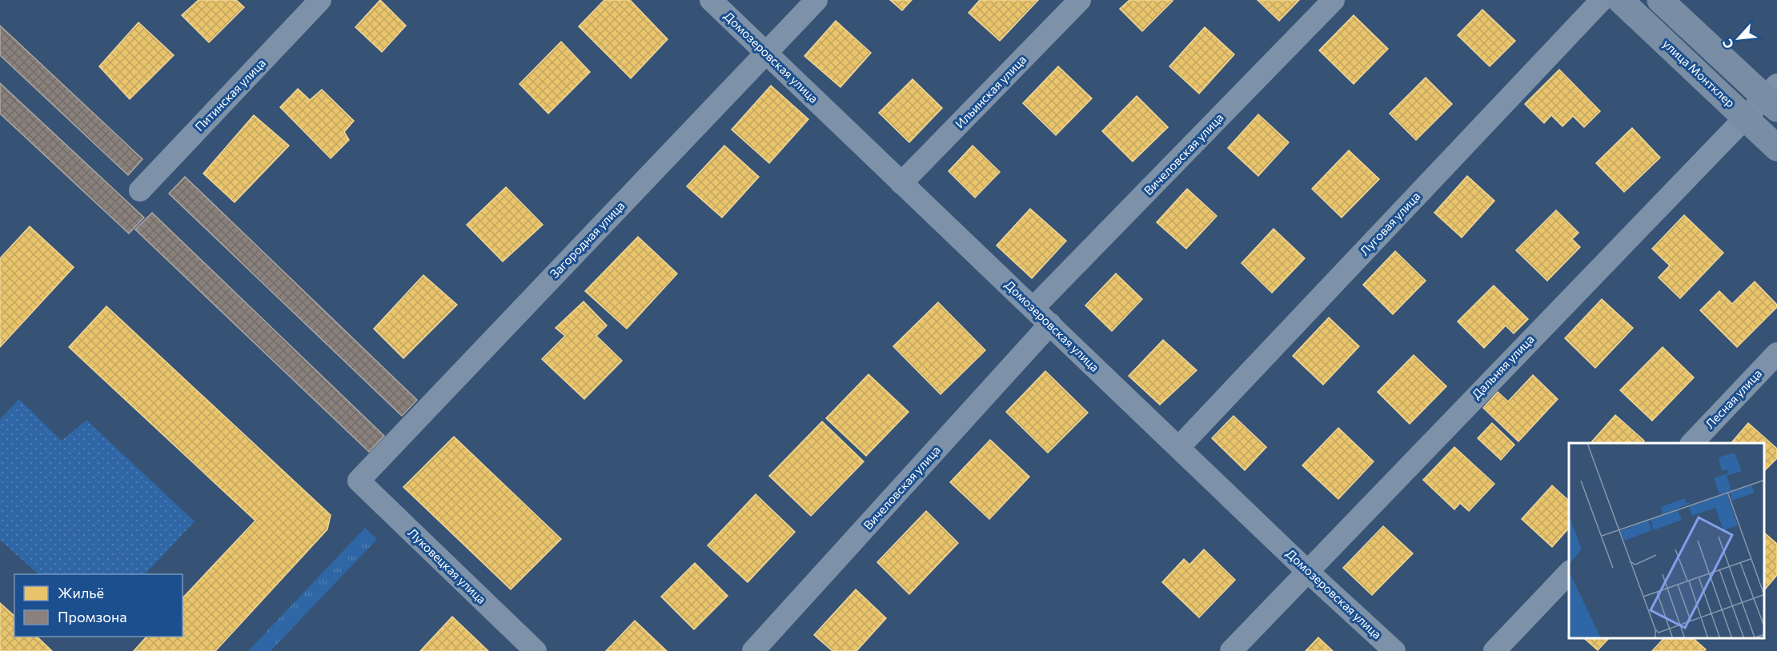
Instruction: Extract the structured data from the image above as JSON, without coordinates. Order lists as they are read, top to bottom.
{
  "streets": {
    "street": [
      "Домозеровская улица",
      "улица Монтклер",
      "Ильинская улица",
      "Питинская улица",
      "Вичеловская улица",
      "Луговая улица",
      "Загородная улица",
      "Дальняя улица",
      "Лесная улица",
      "Луковецкая улица"
    ]
  },
  "crossings": [
    ["Домозеровская улица", "Ильинская улица"],
    ["Домозеровская улица", "Вичеловская улица"],
    ["Домозеровская улица", "Луговая улица"],
    ["Домозеровская улица", "Загородная улица"],
    ["Домозеровская улица", "Дальняя улица"],
    ["улица Монтклер", "Дальняя улица"],
    ["Загородная улица", "Луковецкая улица"]
  ],
  "legend": ["Жильё", "Промзона"],
  "north": "bottom left"
}
